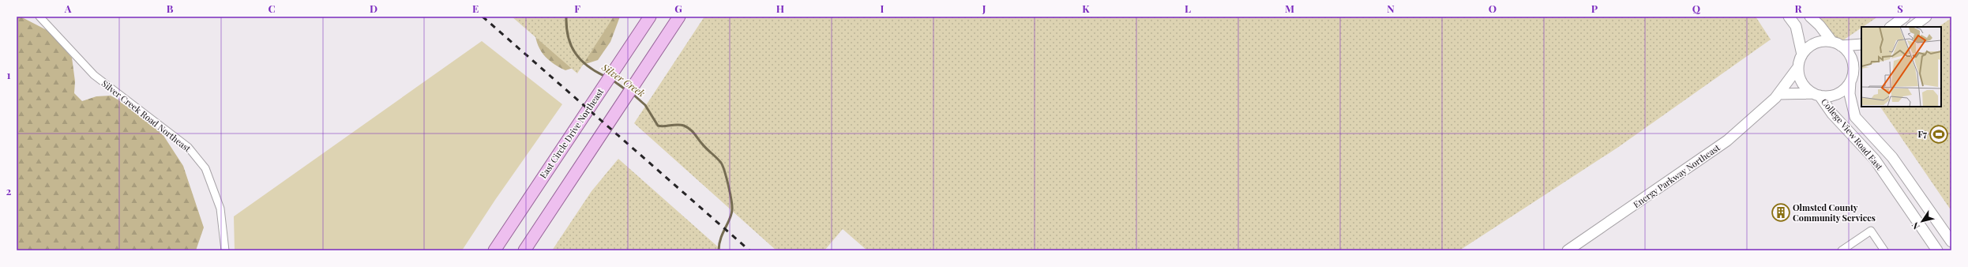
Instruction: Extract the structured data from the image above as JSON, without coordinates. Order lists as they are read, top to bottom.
{
  "streets": {
    "main road": ["East Circle Drive Northeast", "College View Road East", "Energy Parkway Northeast"],
    "street": ["Silver Creek Road Northeast"]
  },
  "crossings": [
    ["College View Road East", "Energy Parkway Northeast"]
  ],
  "water": ["Silver Creek"],
  "places": {
    "sports": ["F7"],
    "building": ["Olmsted County Community Services"]
  },
  "north": "bottom left",
  "grid": {
    "columns": [
      "A",
      "B",
      "C",
      "D",
      "E",
      "F",
      "G",
      "H",
      "I",
      "J",
      "K",
      "L",
      "M",
      "N",
      "O",
      "P",
      "Q",
      "R",
      "S"
    ],
    "rows": ["1", "2"]
  }
}
